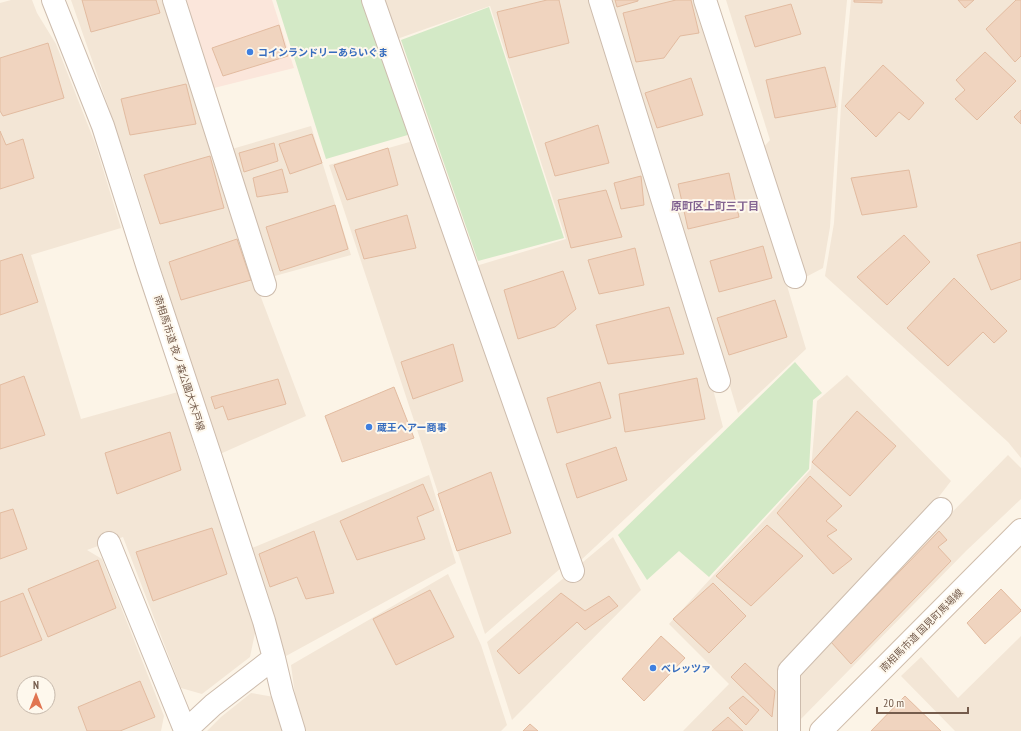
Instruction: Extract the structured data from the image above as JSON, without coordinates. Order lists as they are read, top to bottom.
{
  "streets": {
    "street": ["南相馬市道 夜ノ森公園大木戸線", "南相馬市道 国見町馬場線"]
  },
  "districts": ["原町区上町三丁目"],
  "places": ["コインランドリーあらいぐま", "蔵王ヘアー商事", "ベレッツァ"],
  "scale_bar": "20 m",
  "north": "top"
}
